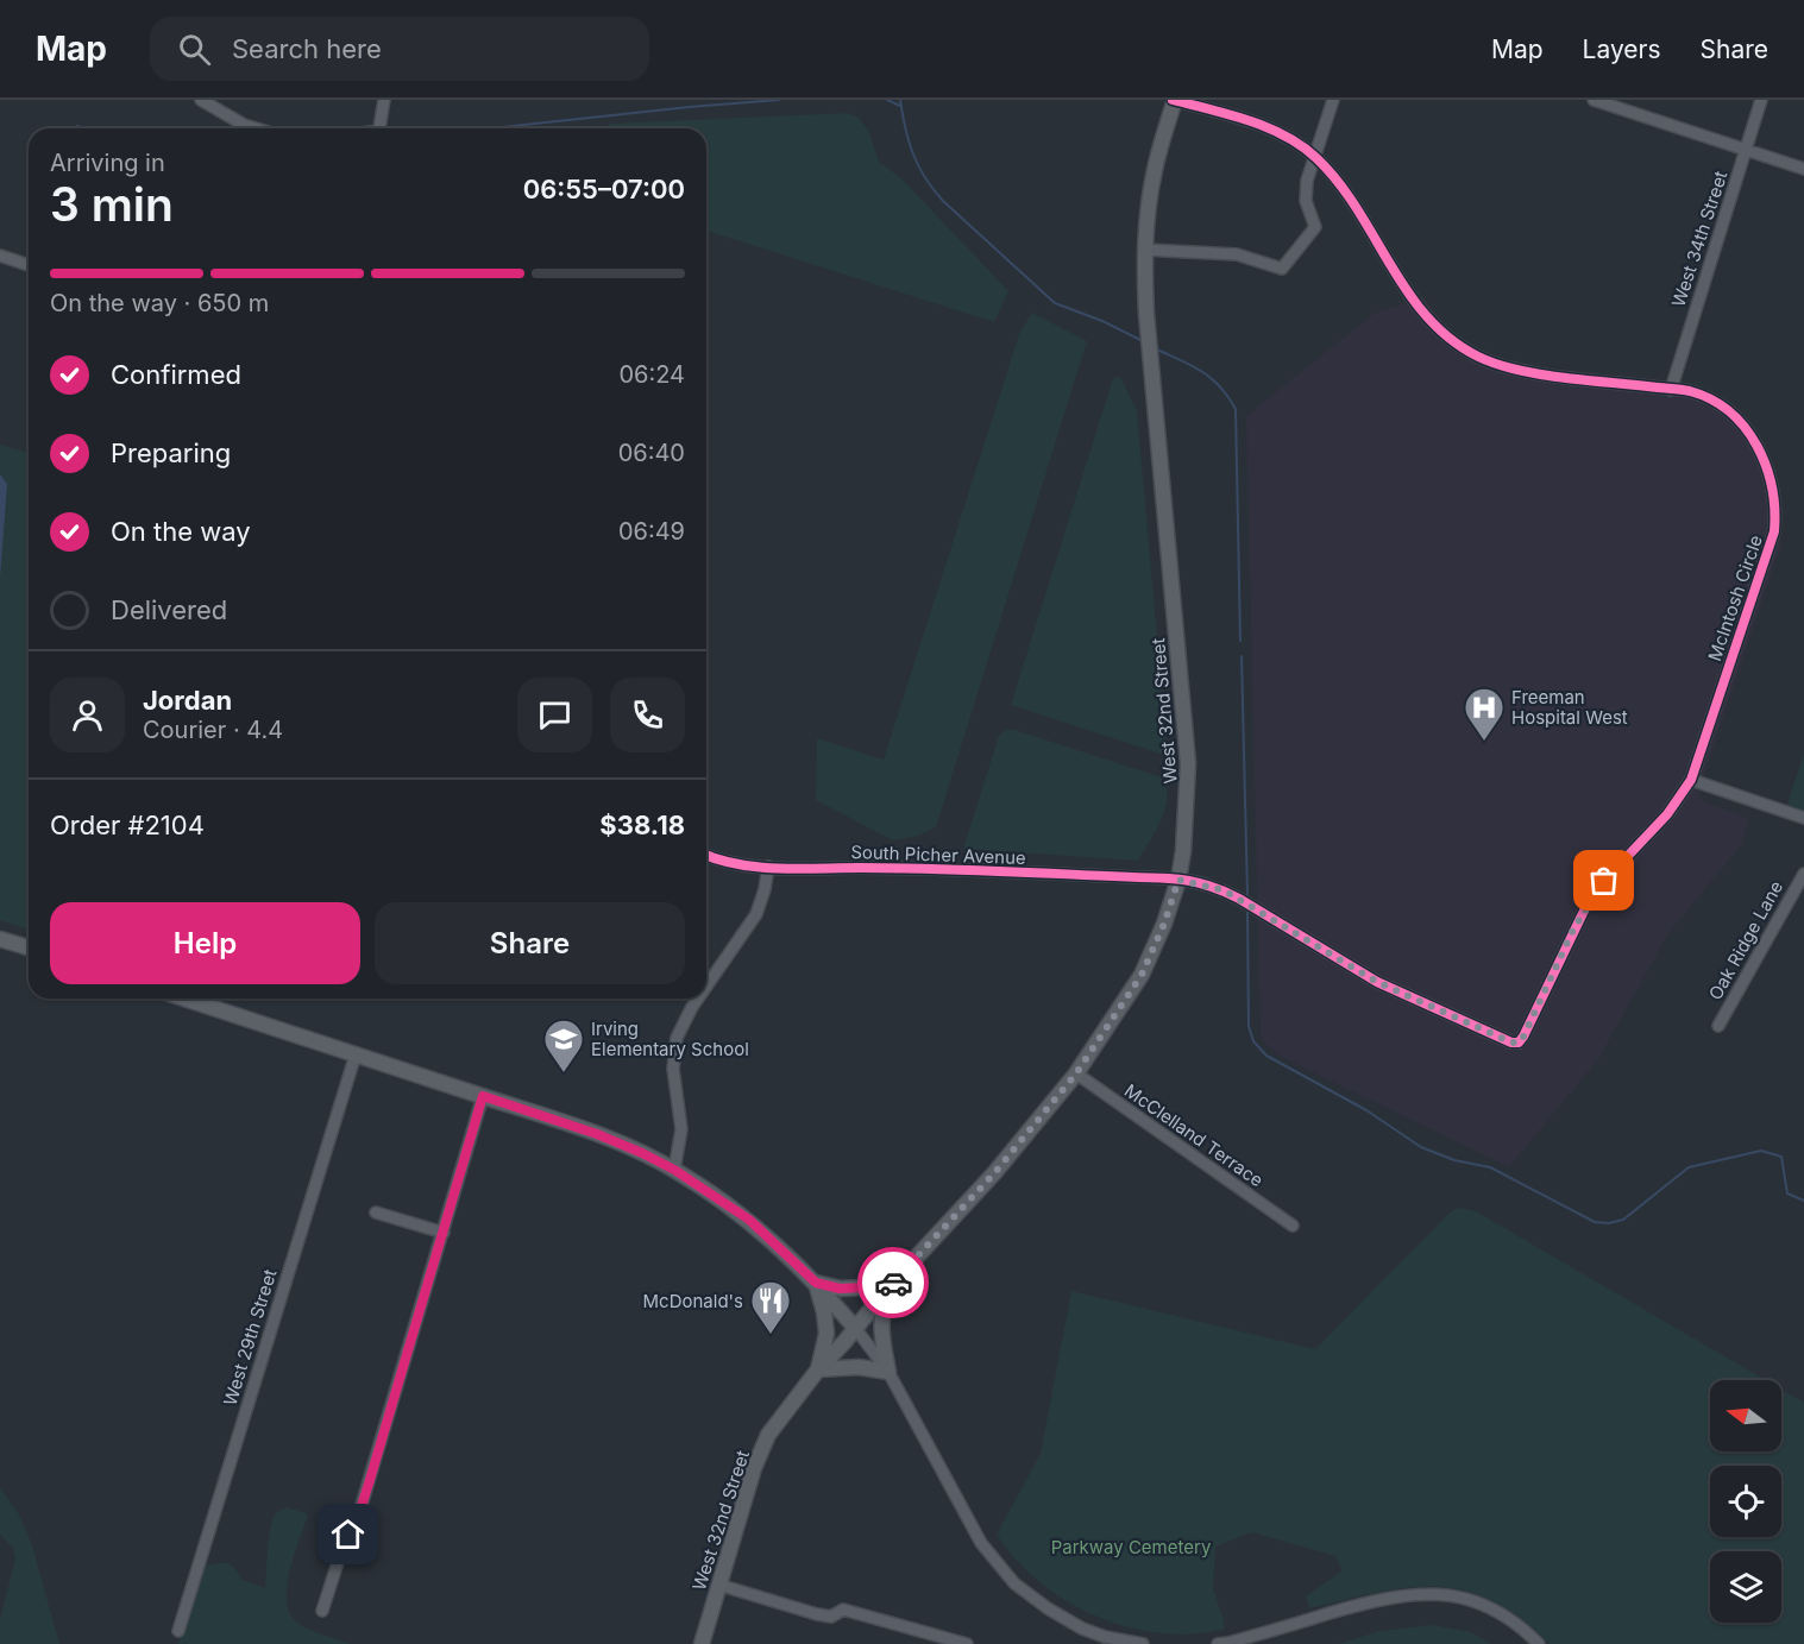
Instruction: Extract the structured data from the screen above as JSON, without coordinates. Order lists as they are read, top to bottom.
{
  "streets": {
    "main road": ["West 32nd Street"],
    "street": [
      "West 34th Street",
      "McIntosh Circle",
      "South Picher Avenue",
      "Oak Ridge Lane",
      "McClelland Terrace",
      "West 29th Street"
    ]
  },
  "crossings": [
    ["West 34th Street", "McIntosh Circle"],
    ["McIntosh Circle", "West 32nd Street"],
    ["McIntosh Circle", "South Picher Avenue"],
    ["West 32nd Street", "South Picher Avenue"],
    ["West 32nd Street", "McClelland Terrace"]
  ],
  "parks": ["Parkway Cemetery"],
  "places": {
    "hospital": ["Freeman Hospital West"],
    "school or university": ["Irving Elementary School"],
    "restaurant": ["McDonald's"]
  },
  "north": "left",
  "page": {
    "header": "Map",
    "search": "Search here",
    "nav": ["Map", "Layers", "Share"],
    "heading": ["3 min", "Arriving in", "06:55–07:00"],
    "panel": [
      "Jordan",
      "Courier · 4.4",
      "Order #2104",
      "$38.18"
    ],
    "bar": "On the way · 650 m",
    "list": [
      ["Confirmed", "06:24"],
      ["Preparing", "06:40"],
      ["On the way", "06:49"],
      "Delivered"
    ],
    "buttons": ["Help", "Share"]
  }
}
